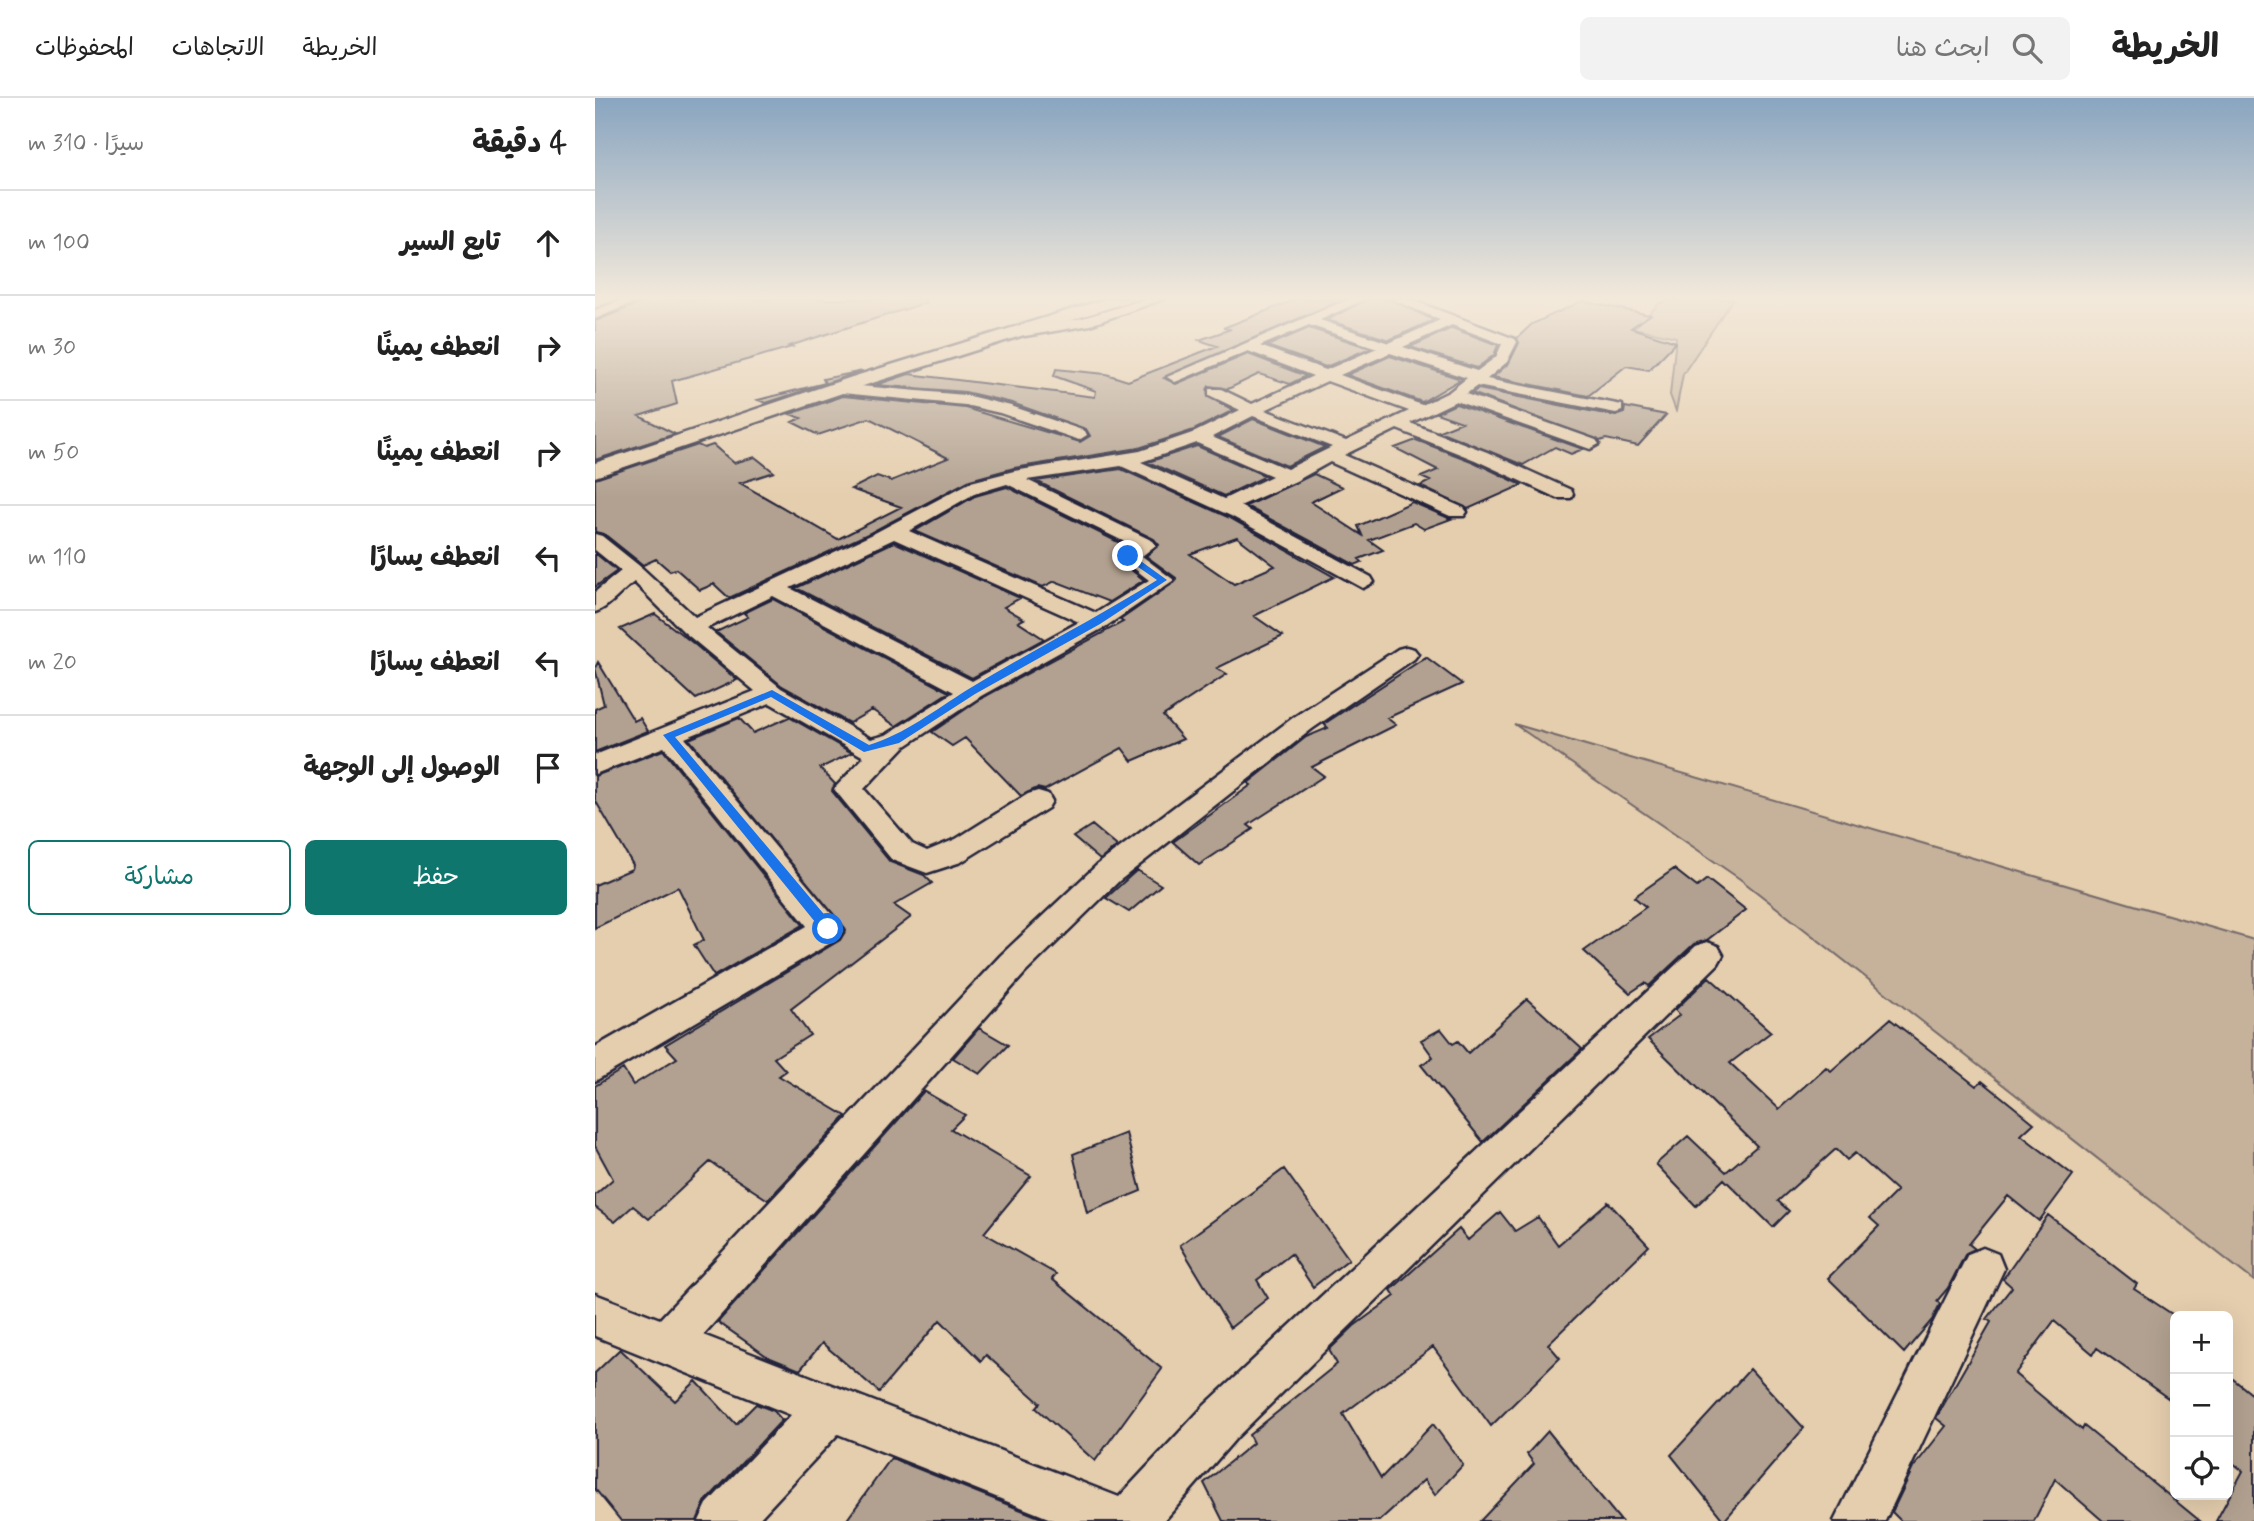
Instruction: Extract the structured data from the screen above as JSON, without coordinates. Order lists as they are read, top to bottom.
{
  "page": {
    "header": "الخريطة",
    "search": "ابحث هنا",
    "nav": ["الخريطة", "الاتجاهات", "المحفوظات"],
    "heading": ["4 دقيقة", "سيرًا · 310 m"],
    "list": [
      ["تابع السير", "100 m"],
      ["انعطف يمينًا", "30 m"],
      ["انعطف يمينًا", "50 m"],
      ["انعطف يسارًا", "110 m"],
      ["انعطف يسارًا", "20 m"],
      "الوصول إلى الوجهة"
    ],
    "buttons": ["حفظ", "مشاركة"],
    "map_buttons": ["+", "−"]
  }
}
